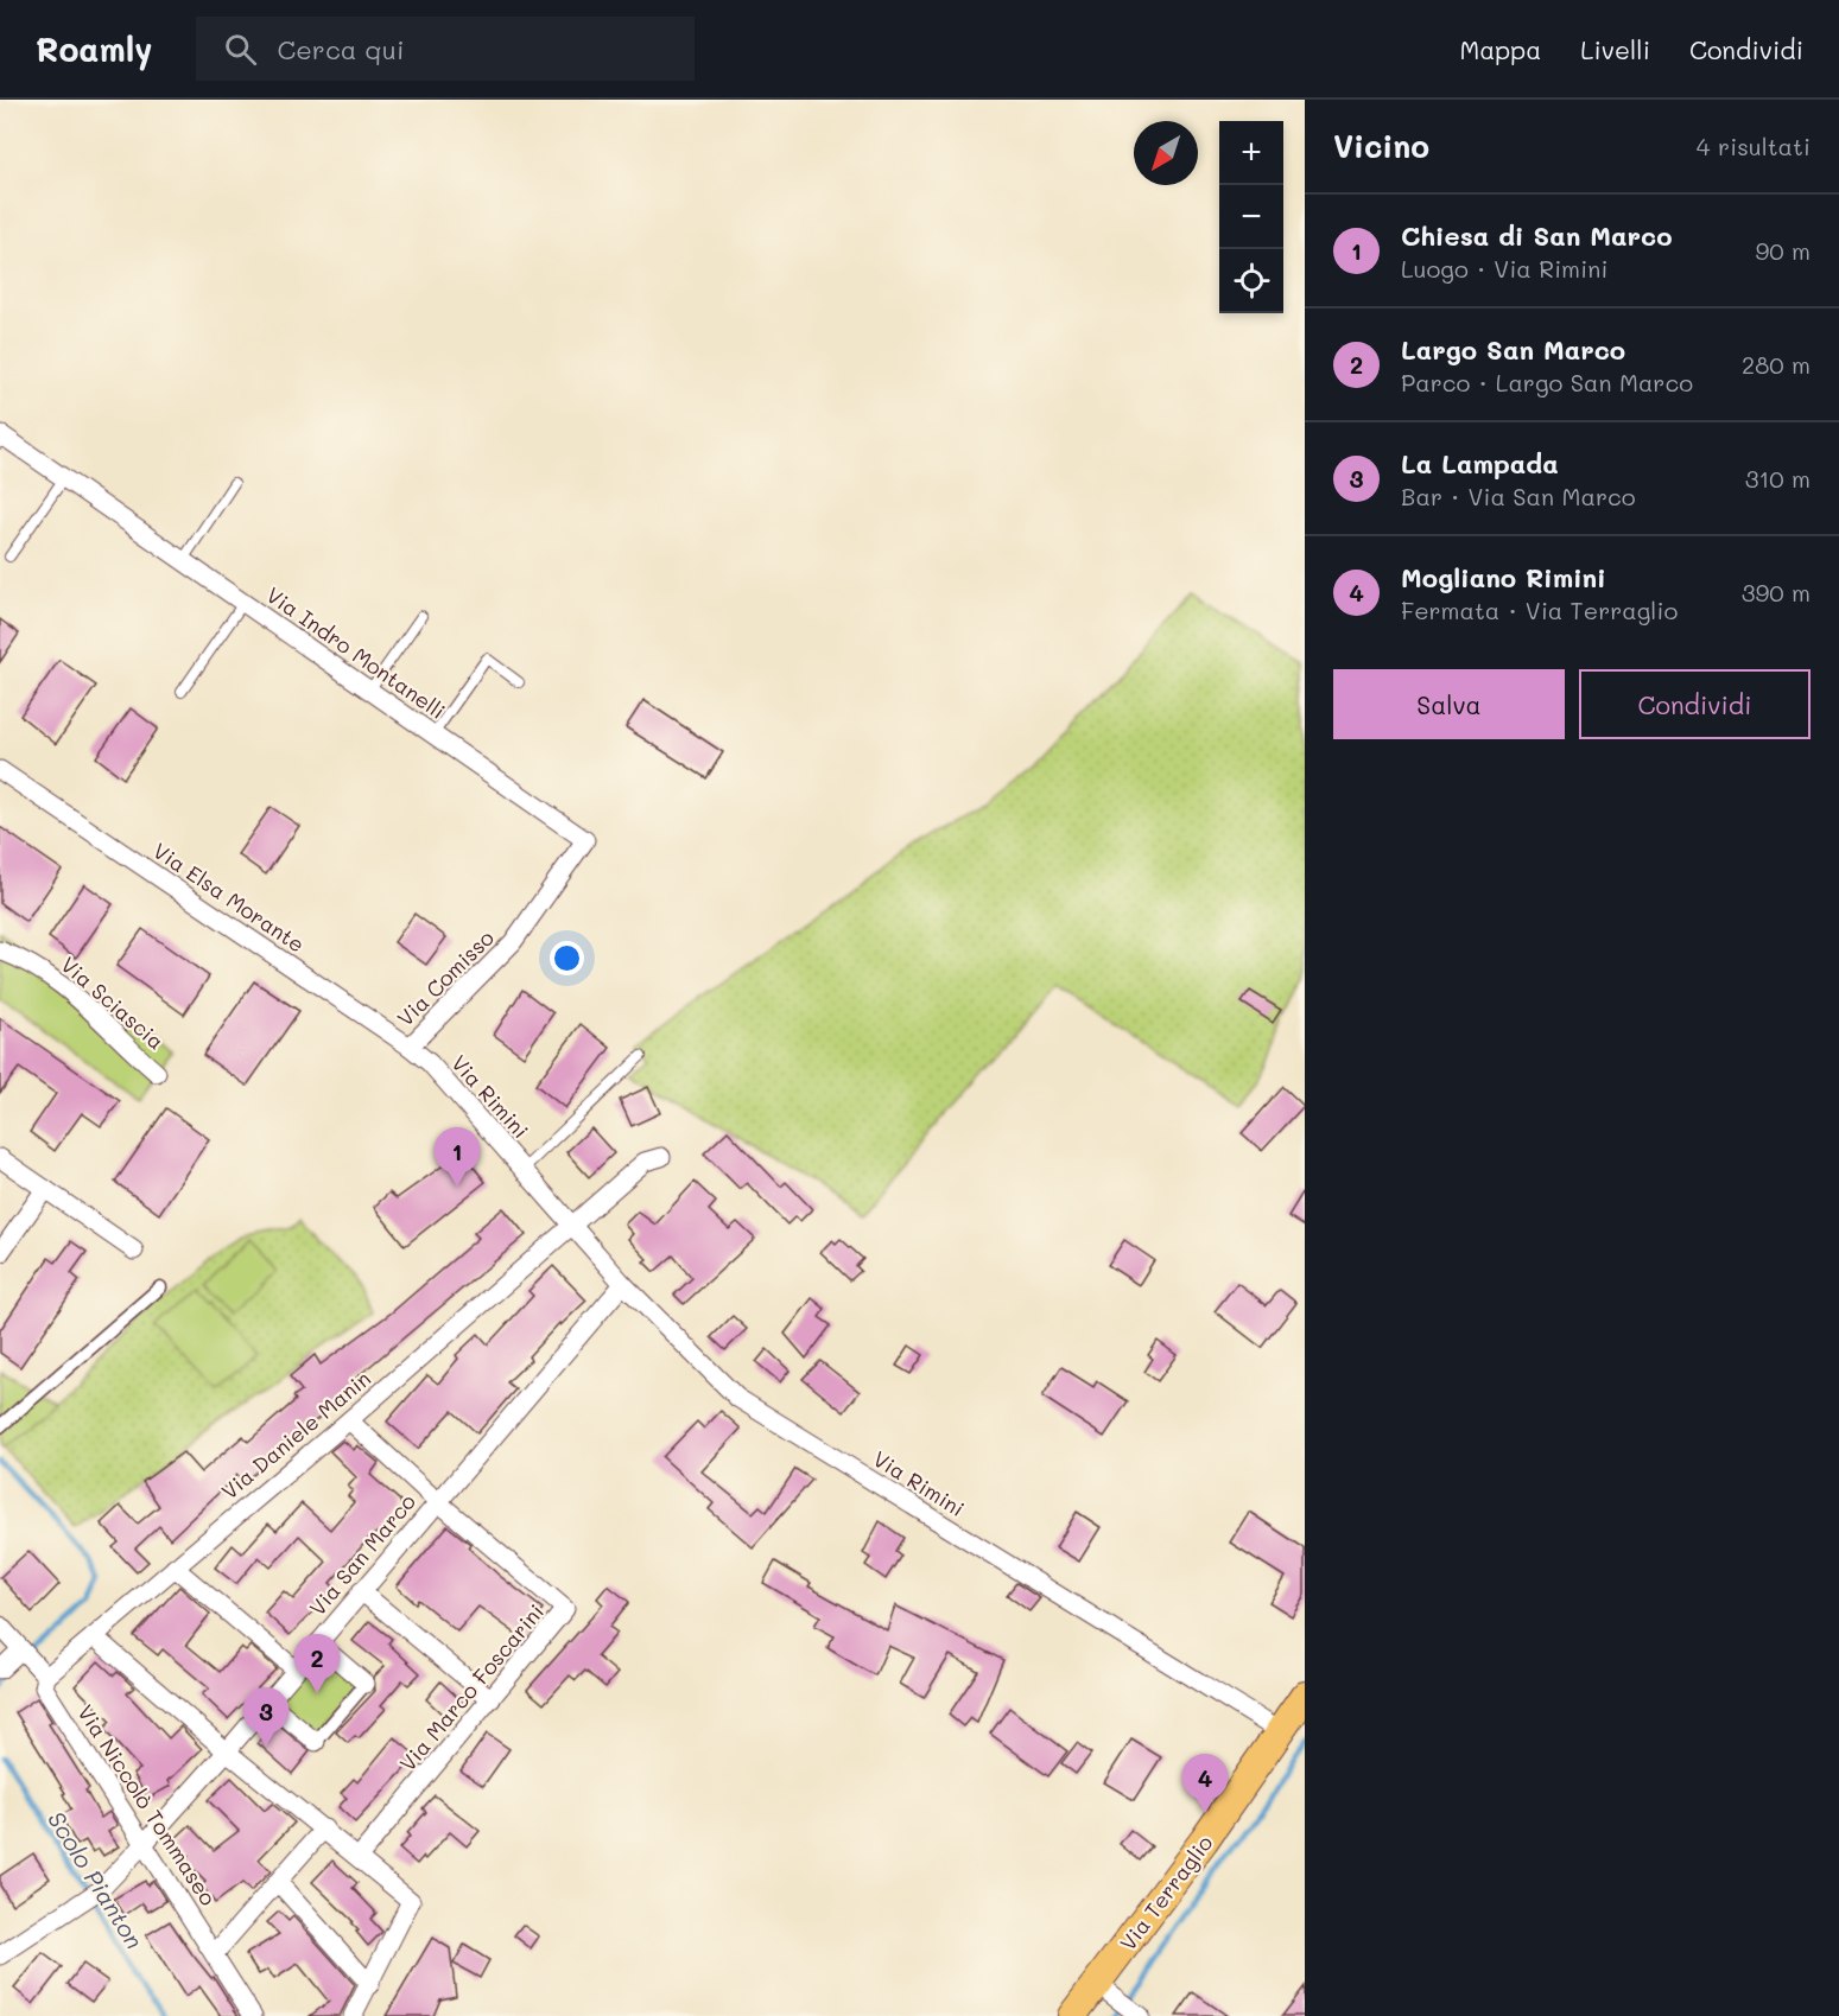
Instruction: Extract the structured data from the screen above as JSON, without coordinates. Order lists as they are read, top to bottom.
{
  "streets": {
    "main road": ["Via Terraglio"],
    "street": [
      "Via Indro Montanelli",
      "Via Elsa Morante",
      "Via Comisso",
      "Via Sciascia",
      "Via Rimini",
      "Via Daniele Manin",
      "Via San Marco",
      "Via Marco Foscarini",
      "Via Niccolò Tommaseo"
    ]
  },
  "crossings": [
    ["Via Indro Montanelli", "Via Comisso"],
    ["Via Elsa Morante", "Via Comisso"],
    ["Via Elsa Morante", "Via Rimini"],
    ["Via Rimini", "Via Daniele Manin"],
    ["Via Rimini", "Via San Marco"],
    ["Via Rimini", "Via Terraglio"],
    ["Via Daniele Manin", "Via Niccolò Tommaseo"],
    ["Via San Marco", "Via Marco Foscarini"],
    ["Via San Marco", "Via Niccolò Tommaseo"]
  ],
  "water": ["Scolo Pianton"],
  "north": "bottom left",
  "page": {
    "header": "Roamly",
    "search": "Cerca qui",
    "nav": ["Mappa", "Livelli", "Condividi"],
    "heading": ["Vicino", "4 risultati"],
    "map_buttons": ["+", "−"],
    "list": [
      {
        "mark": "1",
        "name": "Chiesa di San Marco",
        "note": "Luogo · Via Rimini",
        "value": "90 m"
      },
      {
        "mark": "2",
        "name": "Largo San Marco",
        "note": "Parco · Largo San Marco",
        "value": "280 m"
      },
      {
        "mark": "3",
        "name": "La Lampada",
        "note": "Bar · Via San Marco",
        "value": "310 m"
      },
      {
        "mark": "4",
        "name": "Mogliano Rimini",
        "note": "Fermata · Via Terraglio",
        "value": "390 m"
      }
    ],
    "buttons": ["Salva", "Condividi"],
    "pins": [
      "1",
      "2",
      "3",
      "4"
    ]
  }
}
